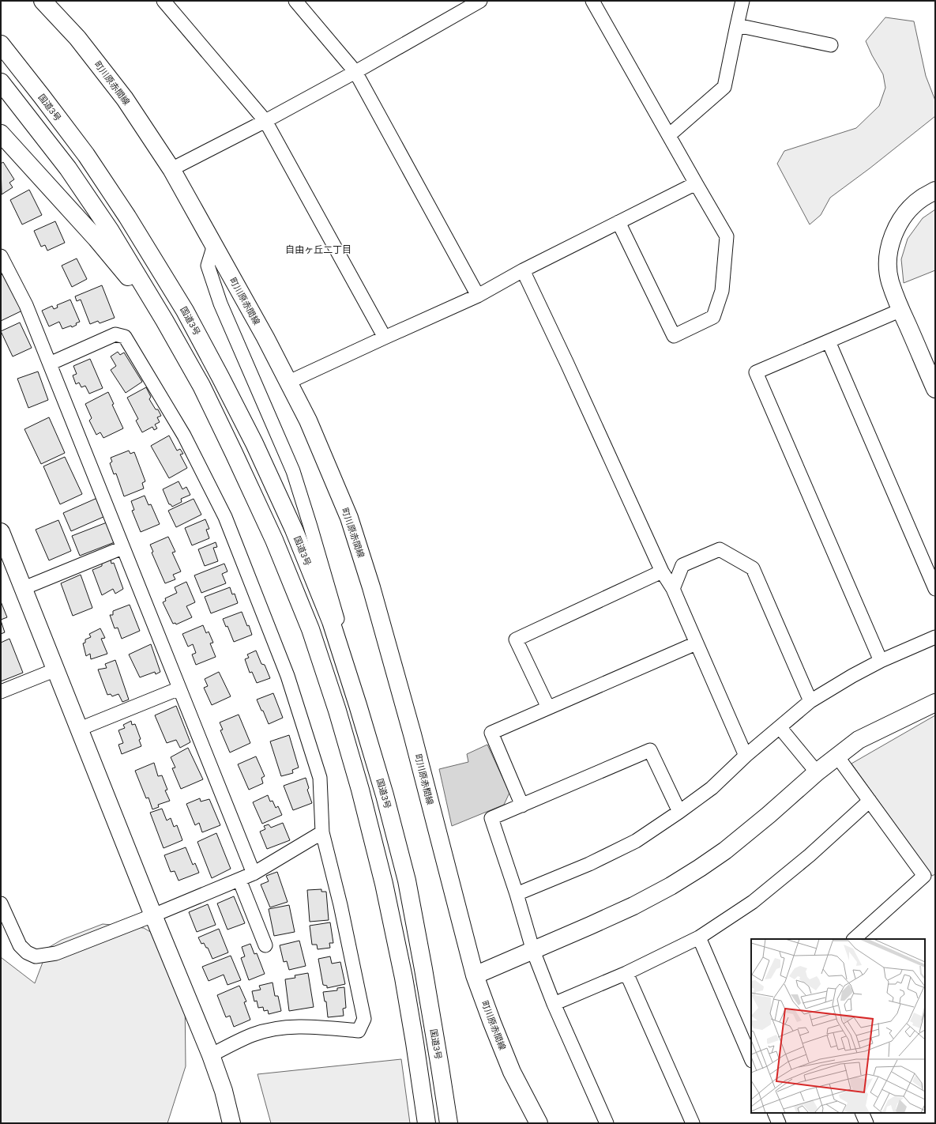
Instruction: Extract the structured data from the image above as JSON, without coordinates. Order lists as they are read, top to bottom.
{
  "streets": {
    "main road": ["町川原赤間線", "国道3号"]
  },
  "districts": ["自由ヶ丘二丁目"]
}
